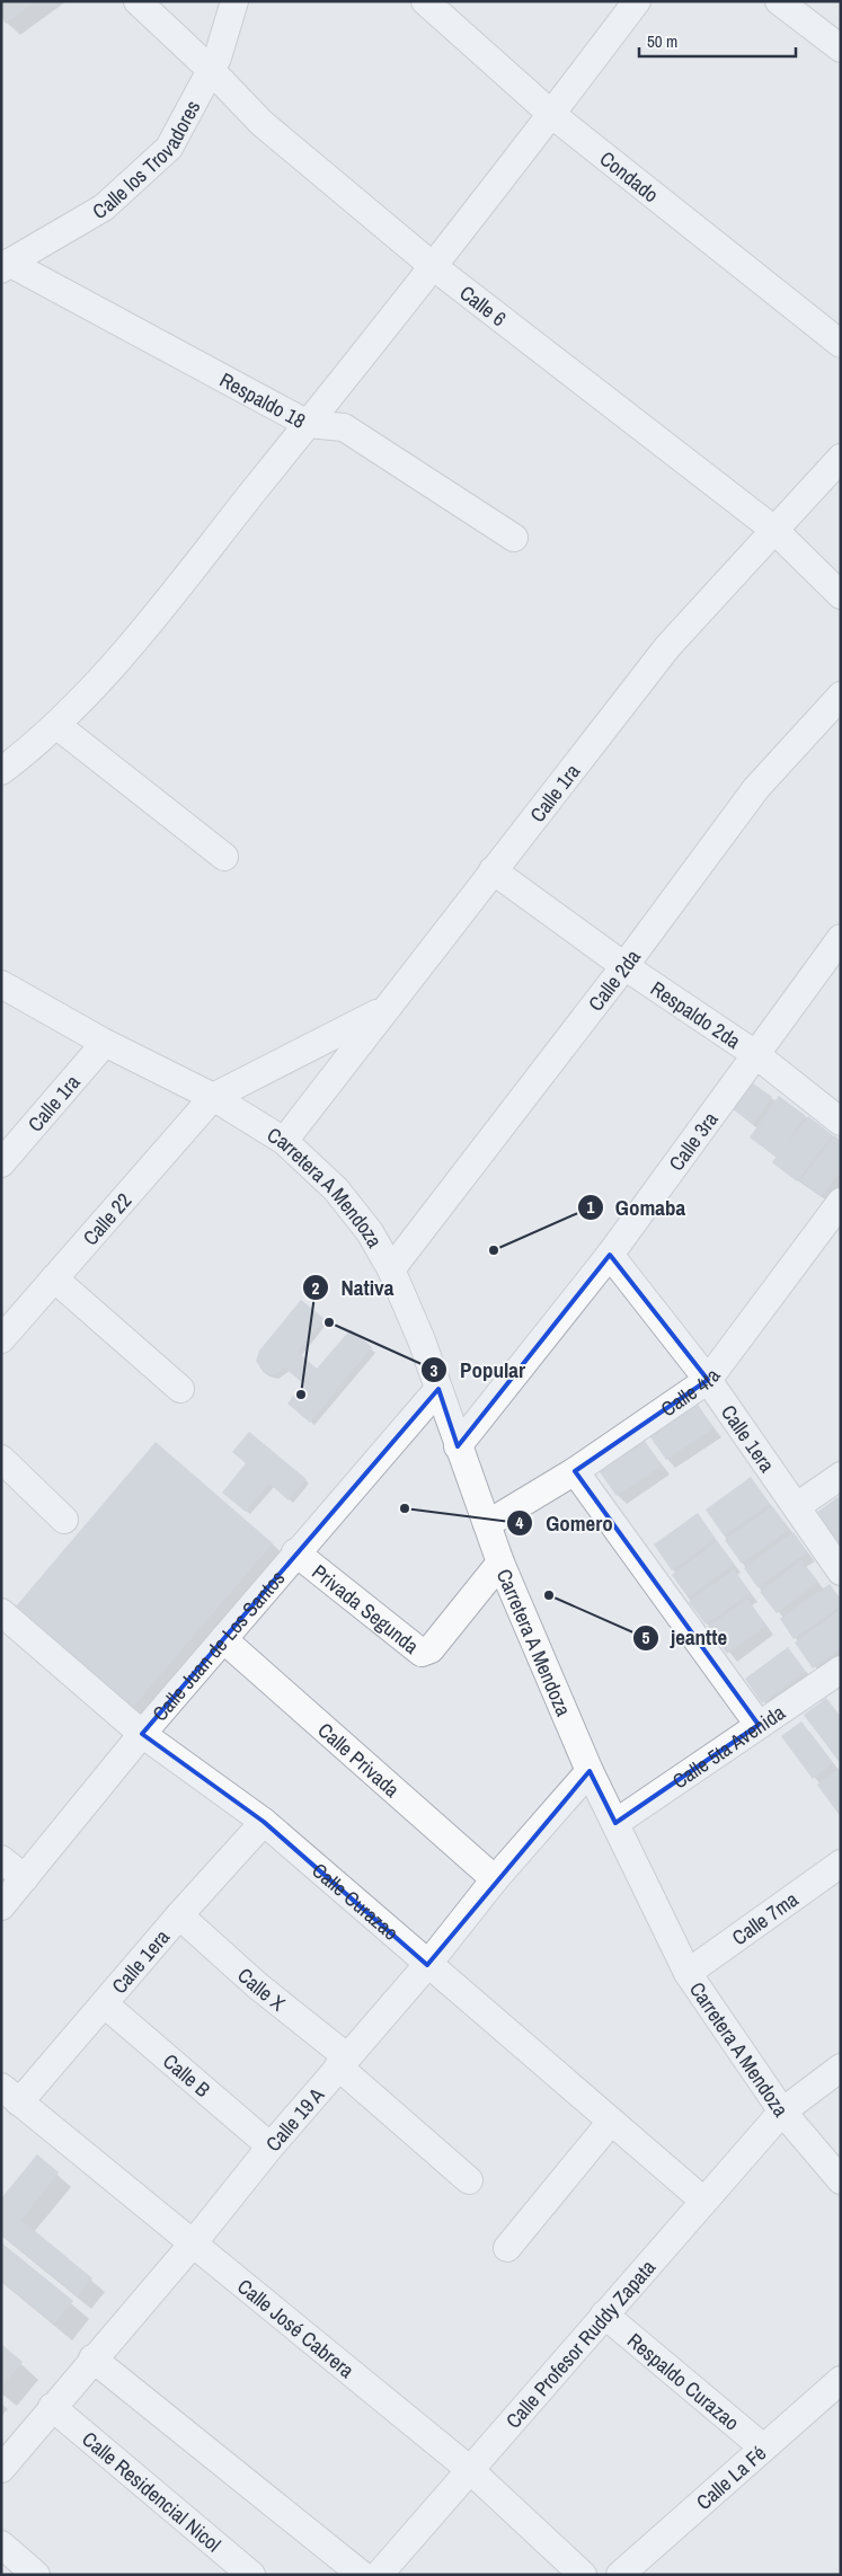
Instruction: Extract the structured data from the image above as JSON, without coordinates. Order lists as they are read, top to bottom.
{
  "streets": {
    "street": [
      "Calle los Trovadores",
      "Condado",
      "Calle 6",
      "Respaldo 18",
      "Calle 1ra",
      "Calle 2da",
      "Respaldo 2da",
      "Calle 3ra",
      "Carretera A Mendoza",
      "Calle 22",
      "Calle 4ta",
      "Calle 1era",
      "Privada Segunda",
      "Calle Juan de Los Santos",
      "Calle 5ta Avenida",
      "Calle Privada",
      "Calle Curazao",
      "Calle 7ma",
      "Calle X",
      "Calle B",
      "Calle 19 A",
      "Calle José Cabrera",
      "Calle Profesor Ruddy Zapata",
      "Respaldo Curazao",
      "Calle La Fé",
      "Calle Residencial Nicol"
    ]
  },
  "crossings": [
    ["Calle los Trovadores", "Calle 6"],
    ["Calle los Trovadores", "Respaldo 18"],
    ["Calle 6", "Calle 1ra"],
    ["Calle 1ra", "Respaldo 2da"],
    ["Calle 1ra", "Carretera A Mendoza"],
    ["Calle 2da", "Respaldo 2da"],
    ["Calle 2da", "Carretera A Mendoza"],
    ["Respaldo 2da", "Calle 3ra"],
    ["Calle 3ra", "Carretera A Mendoza"],
    ["Calle 3ra", "Calle 1era"],
    ["Carretera A Mendoza", "Calle 22"],
    ["Carretera A Mendoza", "Calle 4ta"],
    ["Carretera A Mendoza", "Privada Segunda"],
    ["Carretera A Mendoza", "Calle Juan de Los Santos"],
    ["Carretera A Mendoza", "Calle 5ta Avenida"],
    ["Carretera A Mendoza", "Calle 7ma"],
    ["Carretera A Mendoza", "Calle 19 A"],
    ["Carretera A Mendoza", "Calle Profesor Ruddy Zapata"],
    ["Calle 4ta", "Calle 1era"],
    ["Calle 1era", "Calle Curazao"],
    ["Calle 1era", "Calle X"],
    ["Calle 1era", "Calle B"],
    ["Calle 1era", "Calle José Cabrera"],
    ["Privada Segunda", "Calle Juan de Los Santos"],
    ["Calle Juan de Los Santos", "Calle Privada"],
    ["Calle Juan de Los Santos", "Calle Curazao"],
    ["Calle Privada", "Calle 19 A"],
    ["Calle Curazao", "Calle 19 A"],
    ["Calle Curazao", "Calle Profesor Ruddy Zapata"],
    ["Calle X", "Calle 19 A"],
    ["Calle B", "Calle 19 A"],
    ["Calle 19 A", "Calle José Cabrera"],
    ["Calle 19 A", "Calle Residencial Nicol"],
    ["Calle José Cabrera", "Calle Profesor Ruddy Zapata"],
    ["Calle Profesor Ruddy Zapata", "Respaldo Curazao"],
    ["Respaldo Curazao", "Calle La Fé"]
  ],
  "places": [
    "Gomaba",
    "Popular",
    "Nativa",
    "Gomero",
    "jeantte"
  ],
  "scale_bar": "50 m"
}
